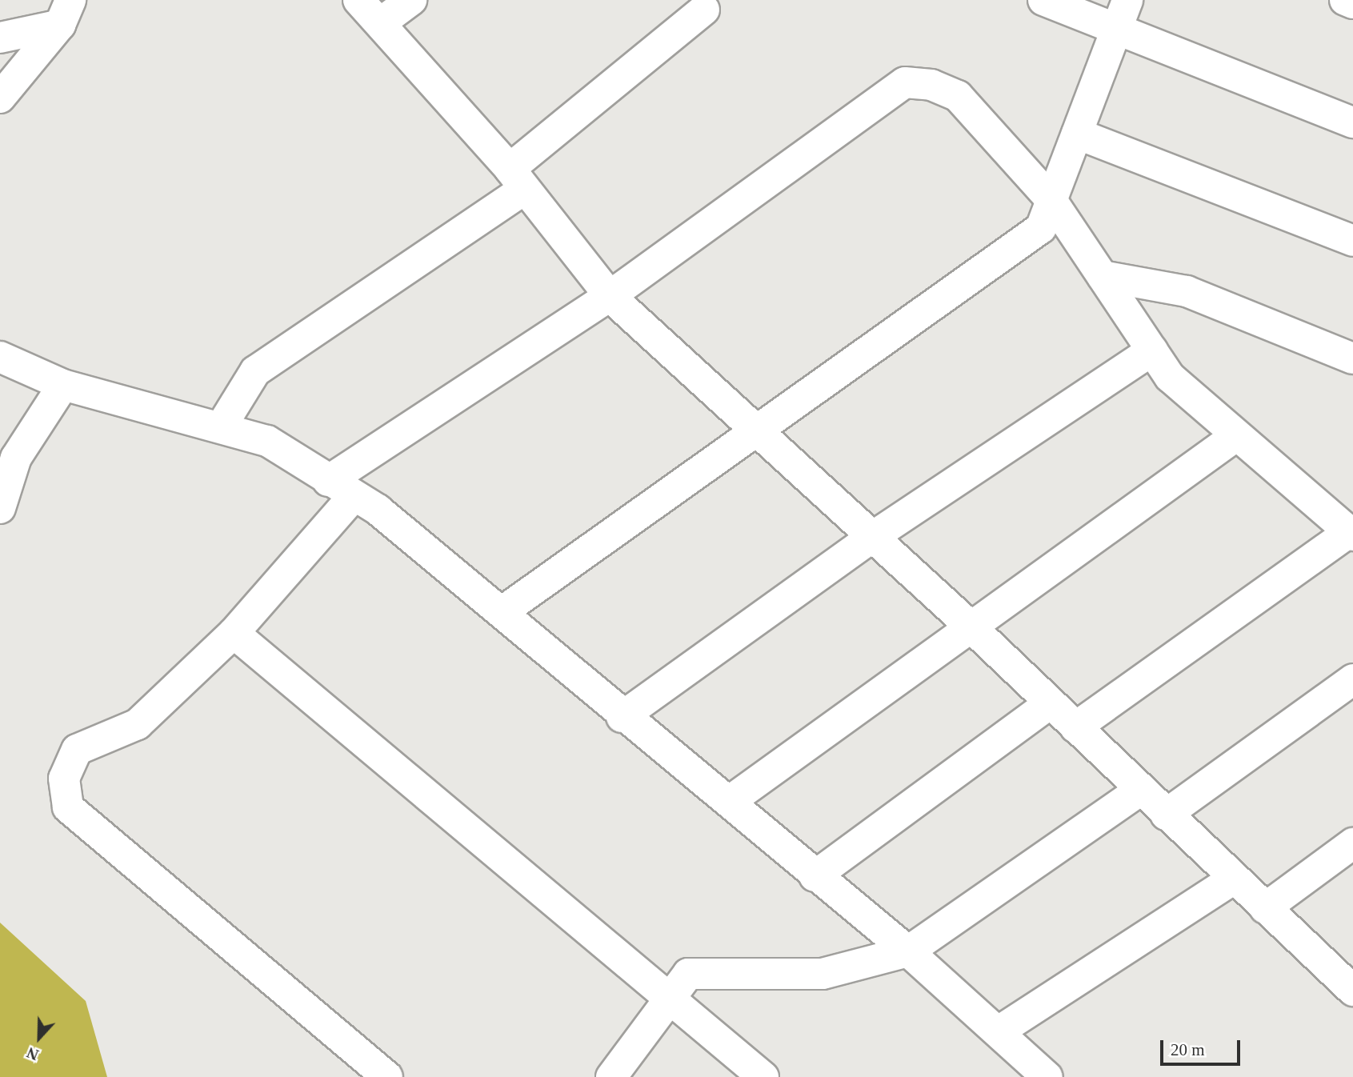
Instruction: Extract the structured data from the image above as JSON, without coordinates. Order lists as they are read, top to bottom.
{
  "scale_bar": "20 m",
  "north": "bottom"
}
